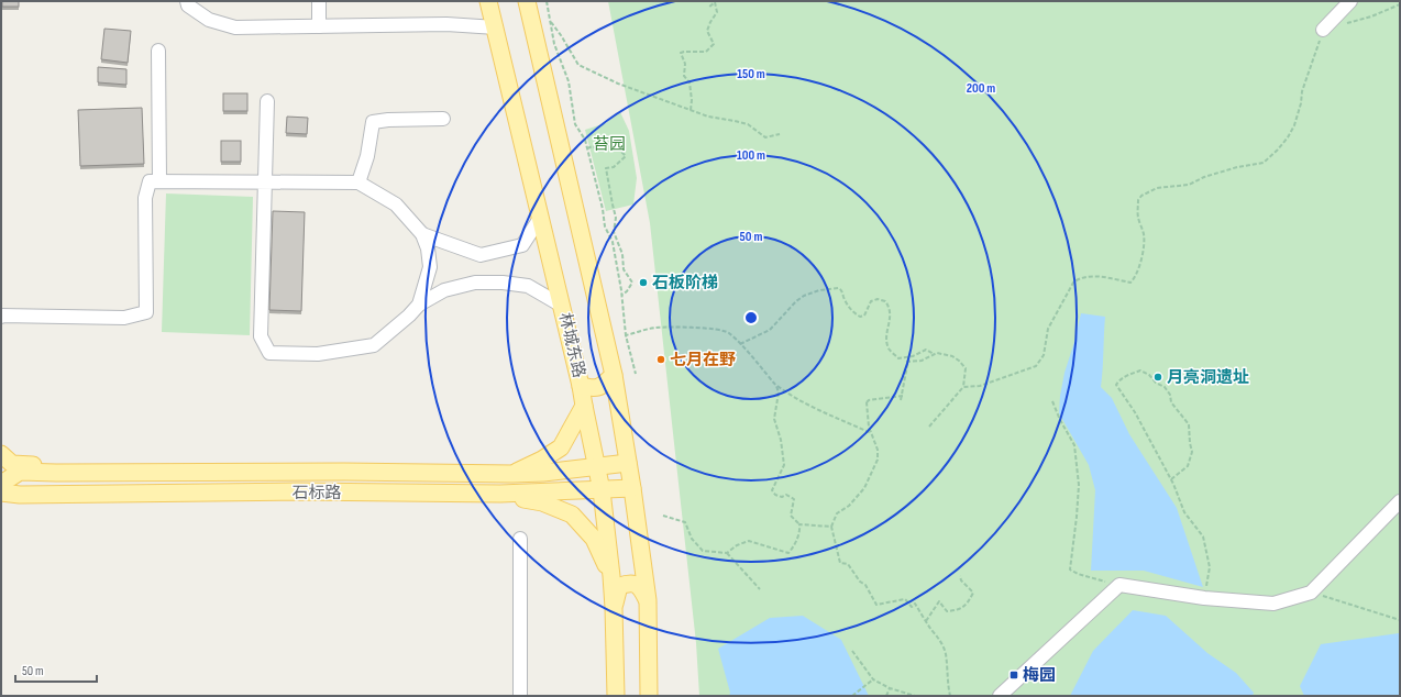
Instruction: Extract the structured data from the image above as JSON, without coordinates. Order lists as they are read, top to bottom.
{
  "streets": {
    "main road": ["林城东路", "石标路"]
  },
  "crossings": [
    ["林城东路", "石标路"]
  ],
  "parks": ["苔园"],
  "places": {
    "other": ["石板阶梯", "七月在野", "月亮洞遗址"],
    "transit": ["梅园"]
  },
  "scale_bar": "50 m",
  "rings": [
    "150 m",
    "200 m",
    "100 m",
    "50 m"
  ]
}
